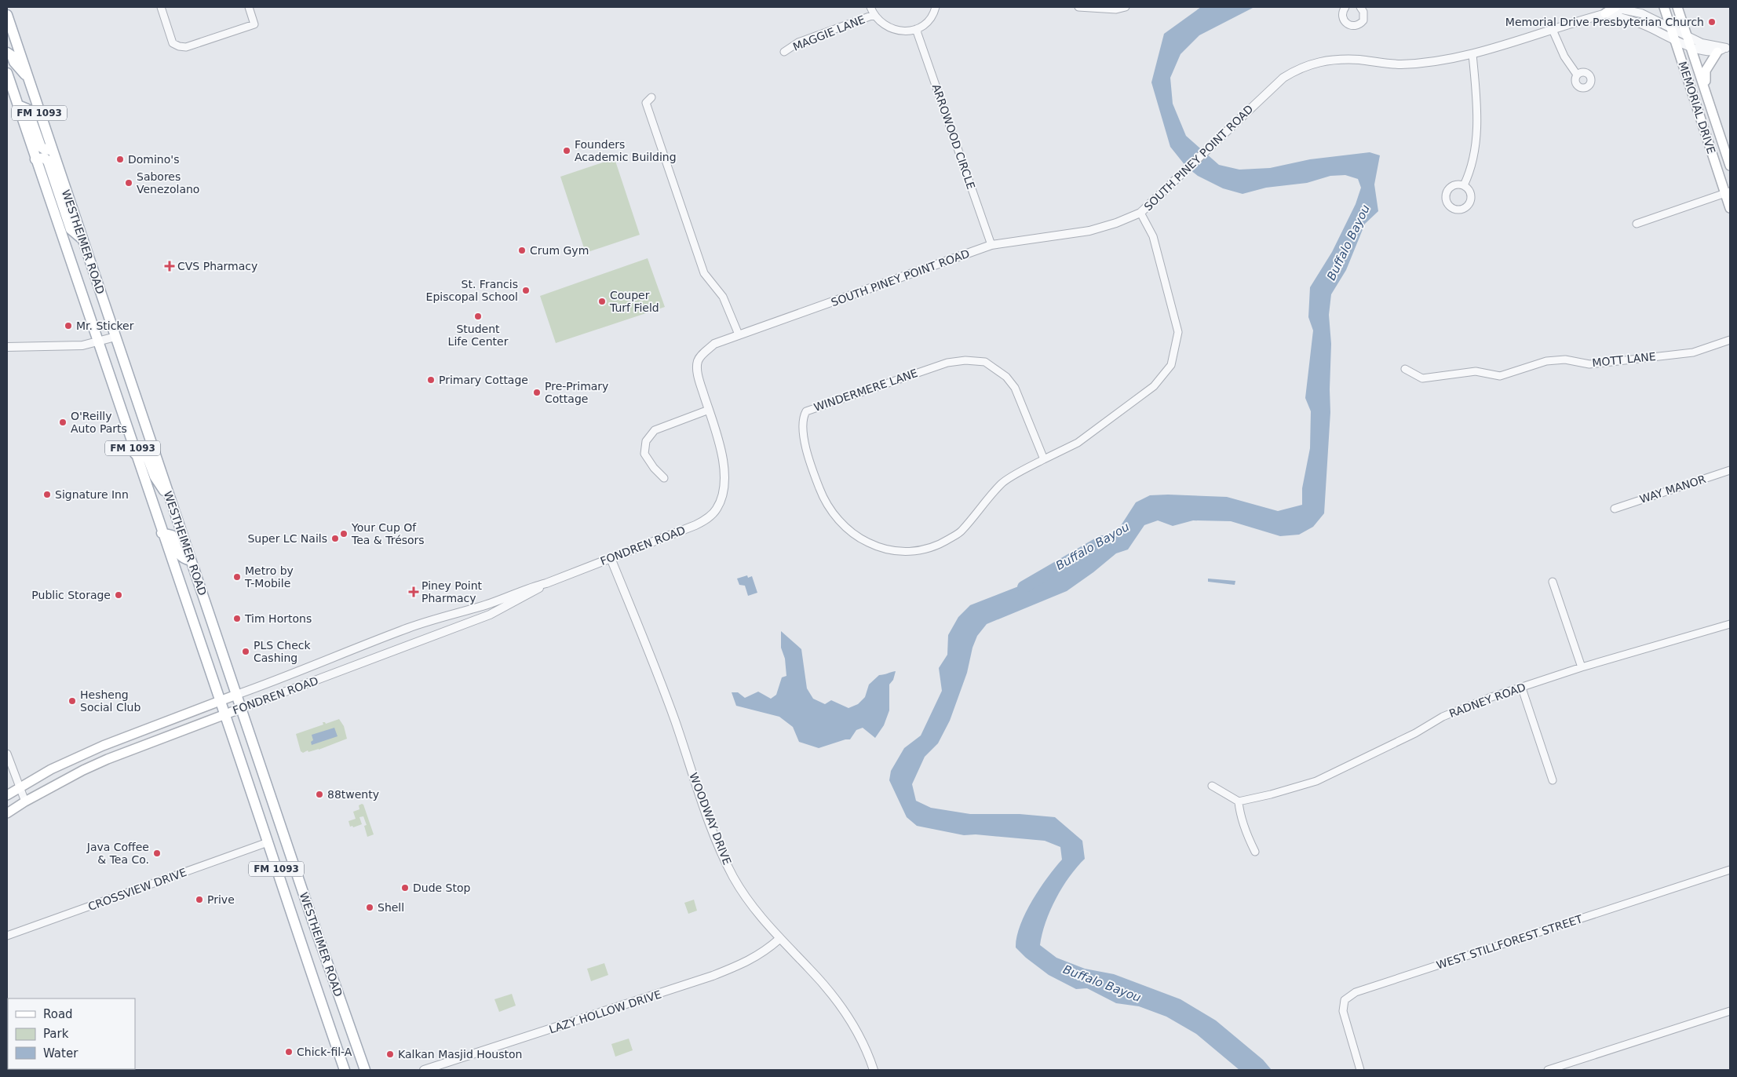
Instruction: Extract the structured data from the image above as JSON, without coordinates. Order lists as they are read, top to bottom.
{
  "streets": {
    "main road": [
      "MEMORIAL DRIVE",
      "FM 1093",
      "WESTHEIMER ROAD",
      "FONDREN ROAD"
    ],
    "street": [
      "MAGGIE LANE",
      "ARROWOOD CIRCLE",
      "SOUTH PINEY POINT ROAD",
      "MOTT LANE",
      "WINDERMERE LANE",
      "WAY MANOR",
      "RADNEY ROAD",
      "WOODWAY DRIVE",
      "CROSSVIEW DRIVE",
      "WEST STILLFOREST STREET",
      "LAZY HOLLOW DRIVE"
    ]
  },
  "crossings": [
    ["MEMORIAL DRIVE", "SOUTH PINEY POINT ROAD"],
    ["ARROWOOD CIRCLE", "SOUTH PINEY POINT ROAD"],
    ["SOUTH PINEY POINT ROAD", "WINDERMERE LANE"],
    ["SOUTH PINEY POINT ROAD", "FONDREN ROAD"],
    ["WESTHEIMER ROAD", "FONDREN ROAD"],
    ["WESTHEIMER ROAD", "CROSSVIEW DRIVE"],
    ["FONDREN ROAD", "WOODWAY DRIVE"],
    ["WOODWAY DRIVE", "LAZY HOLLOW DRIVE"]
  ],
  "water": ["Buffalo Bayou"],
  "places": {
    "other": [
      "Memorial Drive Presbyterian Church",
      "Founders Academic Building",
      "Domino's",
      "Sabores Venezolano",
      "Crum Gym",
      "St. Francis Episcopal School",
      "Couper Turf Field",
      "Student Life Center",
      "Mr. Sticker",
      "Primary Cottage",
      "Pre-Primary Cottage",
      "O'Reilly Auto Parts",
      "Signature Inn",
      "Your Cup Of Tea & Trésors",
      "Super LC Nails",
      "Metro by T-Mobile",
      "Public Storage",
      "Tim Hortons",
      "PLS Check Cashing",
      "Hesheng Social Club",
      "88twenty",
      "Java Coffee & Tea Co.",
      "Dude Stop",
      "Prive",
      "Shell",
      "Chick-fil-A",
      "Kalkan Masjid Houston"
    ],
    "health": ["CVS Pharmacy", "Piney Point Pharmacy"]
  },
  "legend": ["Road", "Park", "Water"]
}
